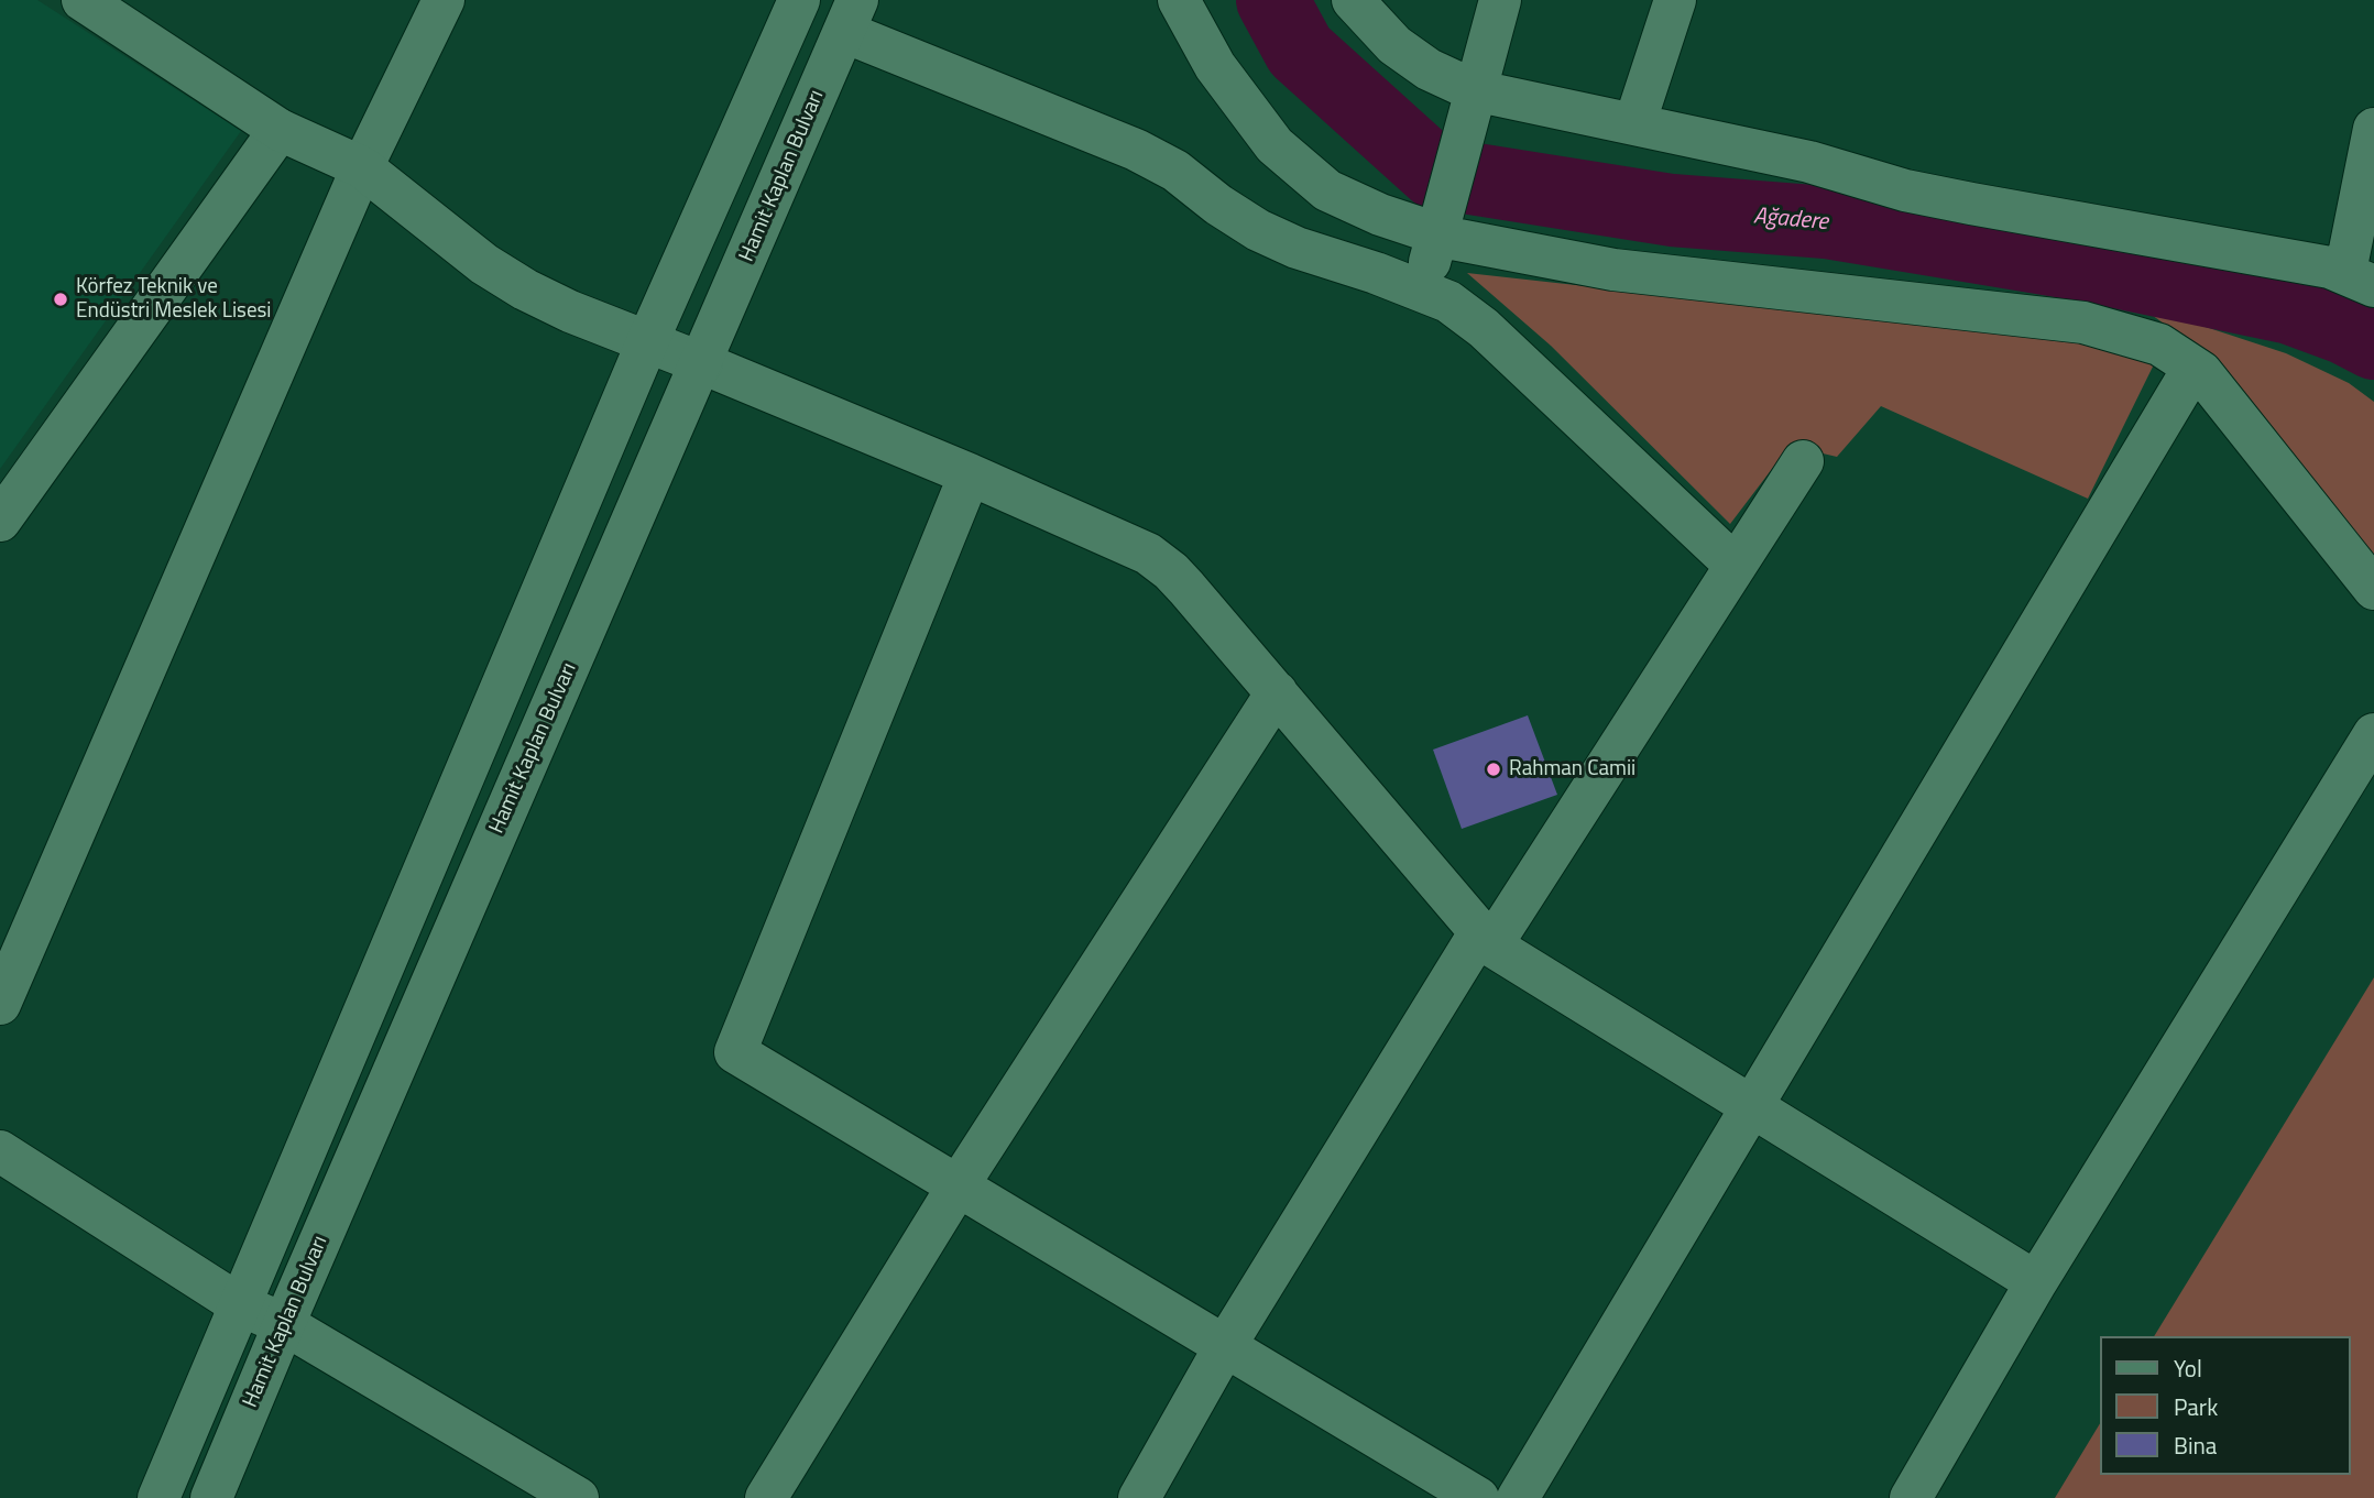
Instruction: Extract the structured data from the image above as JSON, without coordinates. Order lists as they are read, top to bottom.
{
  "streets": {
    "street": ["Hamit Kaplan Bulvarı"]
  },
  "water": ["Ağadere"],
  "places": ["Körfez Teknik ve Endüstri Meslek Lisesi", "Rahman Camii"],
  "legend": ["Yol", "Park", "Bina"]
}
